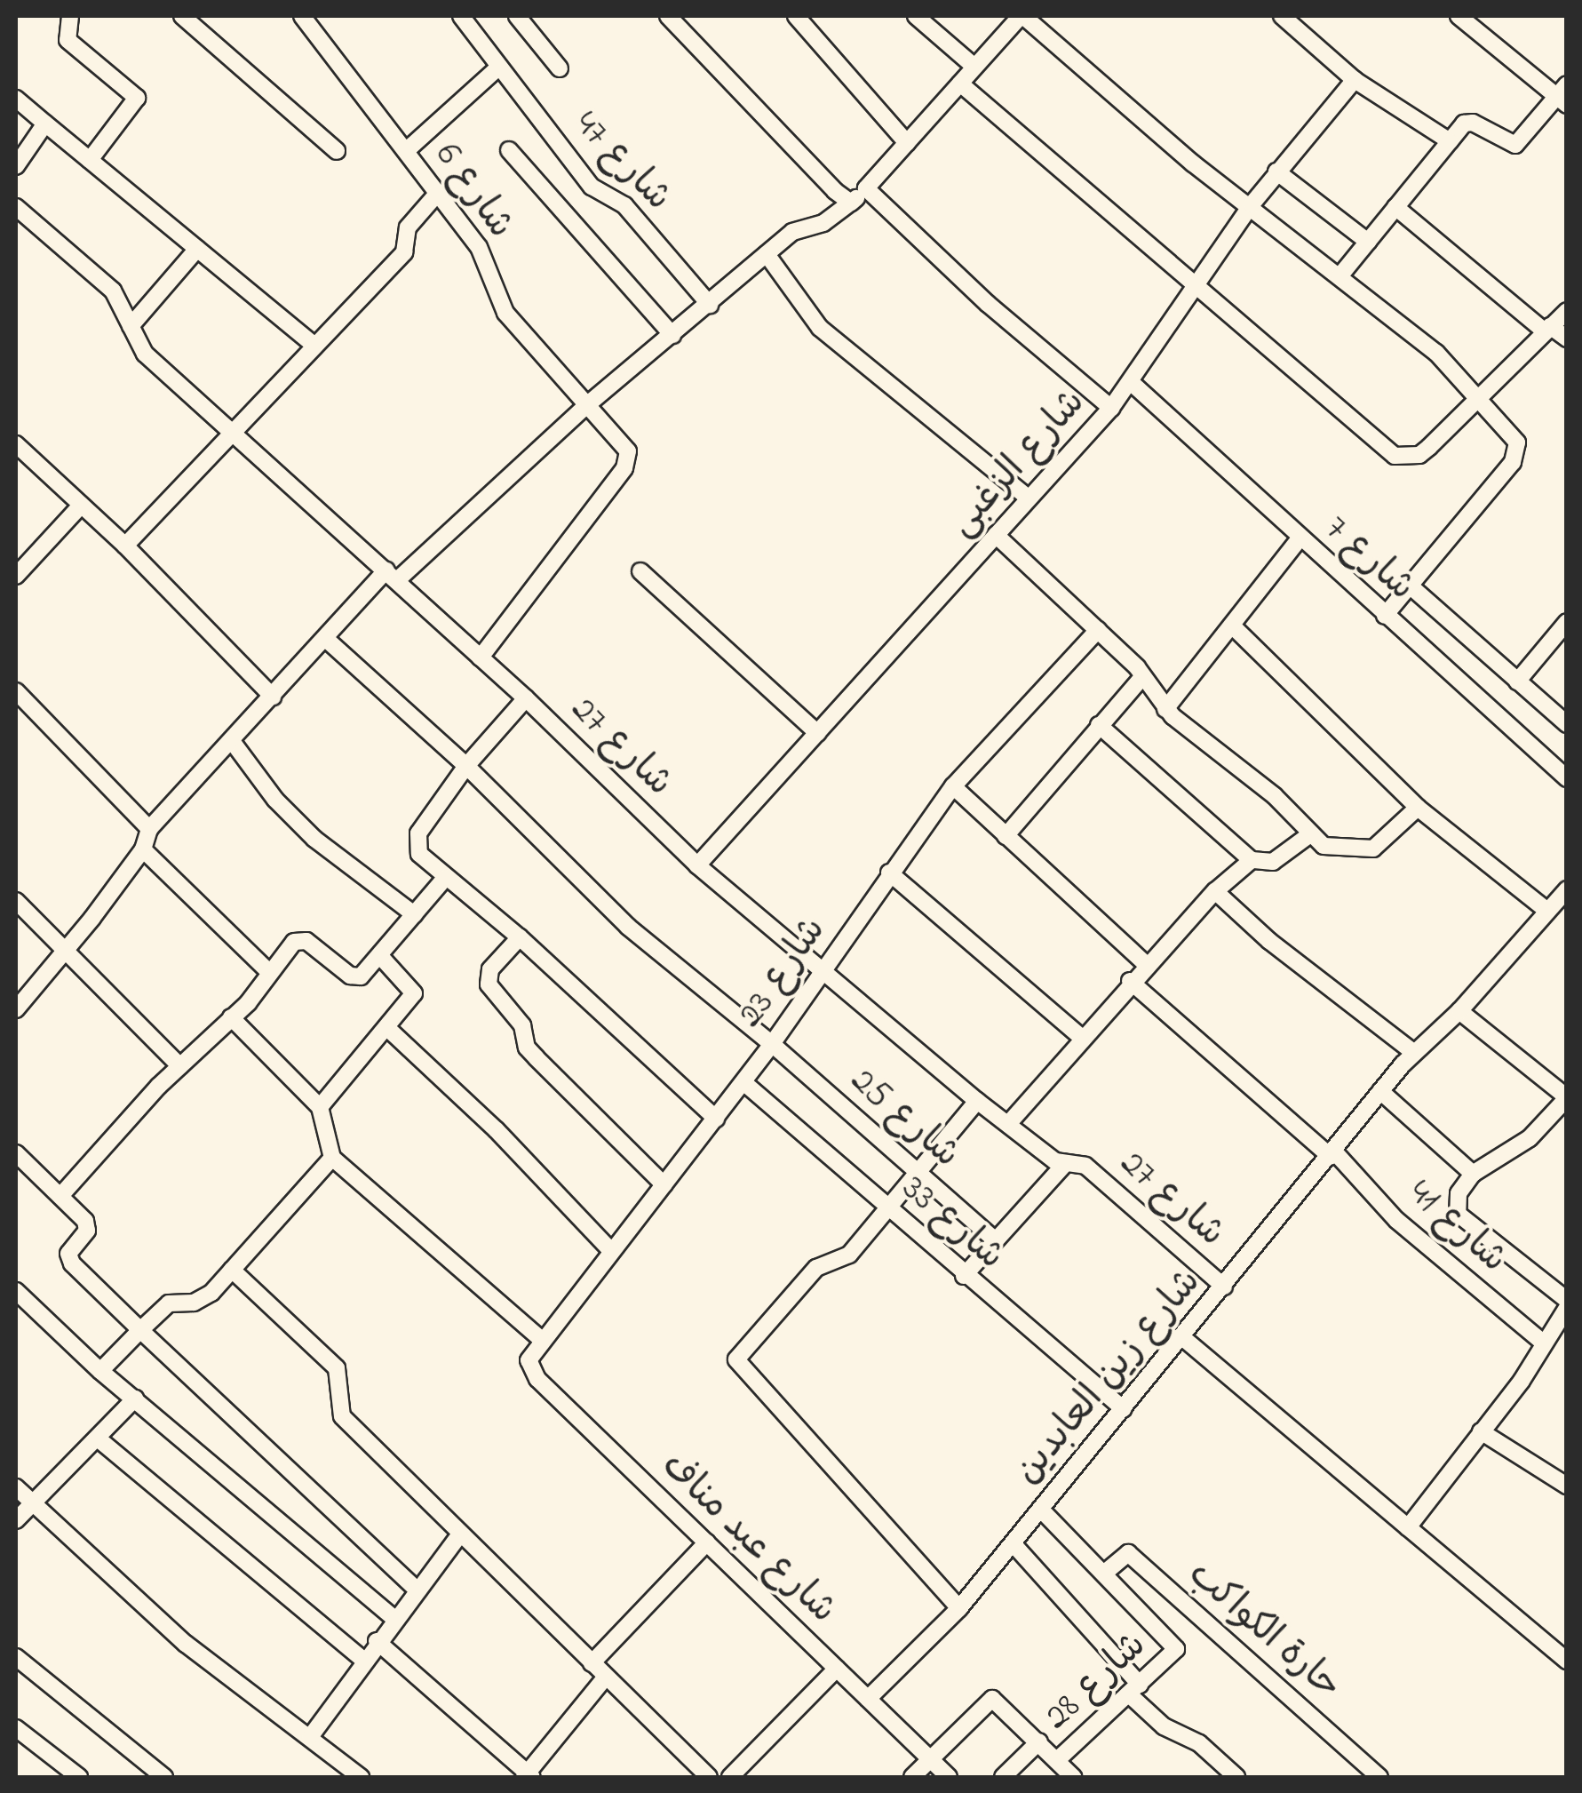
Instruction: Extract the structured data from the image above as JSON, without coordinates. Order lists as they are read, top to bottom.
{
  "streets": {
    "street": [
      "شارع 47",
      "شارع 6",
      "شارع الزغبى",
      "شارع 7",
      "شارع 27",
      "شارع 23",
      "شارع 25",
      "شارع 33",
      "شارع 41",
      "شارع زين العابدين",
      "شارع عبد مناف",
      "حارة الكواكب",
      "شارع 28"
    ]
  },
  "crossings": [
    ["شارع 6", "شارع 27"],
    ["شارع الزغبى", "شارع 7"],
    ["شارع الزغبى", "شارع 27"],
    ["شارع 27", "شارع 23"],
    ["شارع 27", "شارع زين العابدين"],
    ["شارع 23", "شارع 25"],
    ["شارع 23", "شارع 33"],
    ["شارع 23", "شارع عبد مناف"],
    ["شارع 33", "شارع زين العابدين"],
    ["شارع 41", "شارع زين العابدين"],
    ["شارع زين العابدين", "شارع عبد مناف"],
    ["حارة الكواكب", "شارع 28"]
  ]
}
